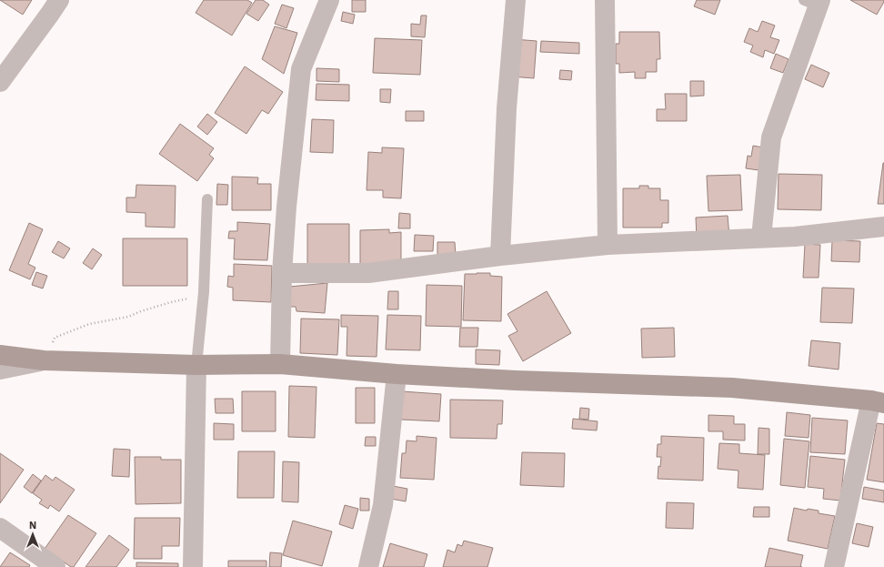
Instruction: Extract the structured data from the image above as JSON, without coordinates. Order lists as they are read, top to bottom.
{
  "north": "top"
}
